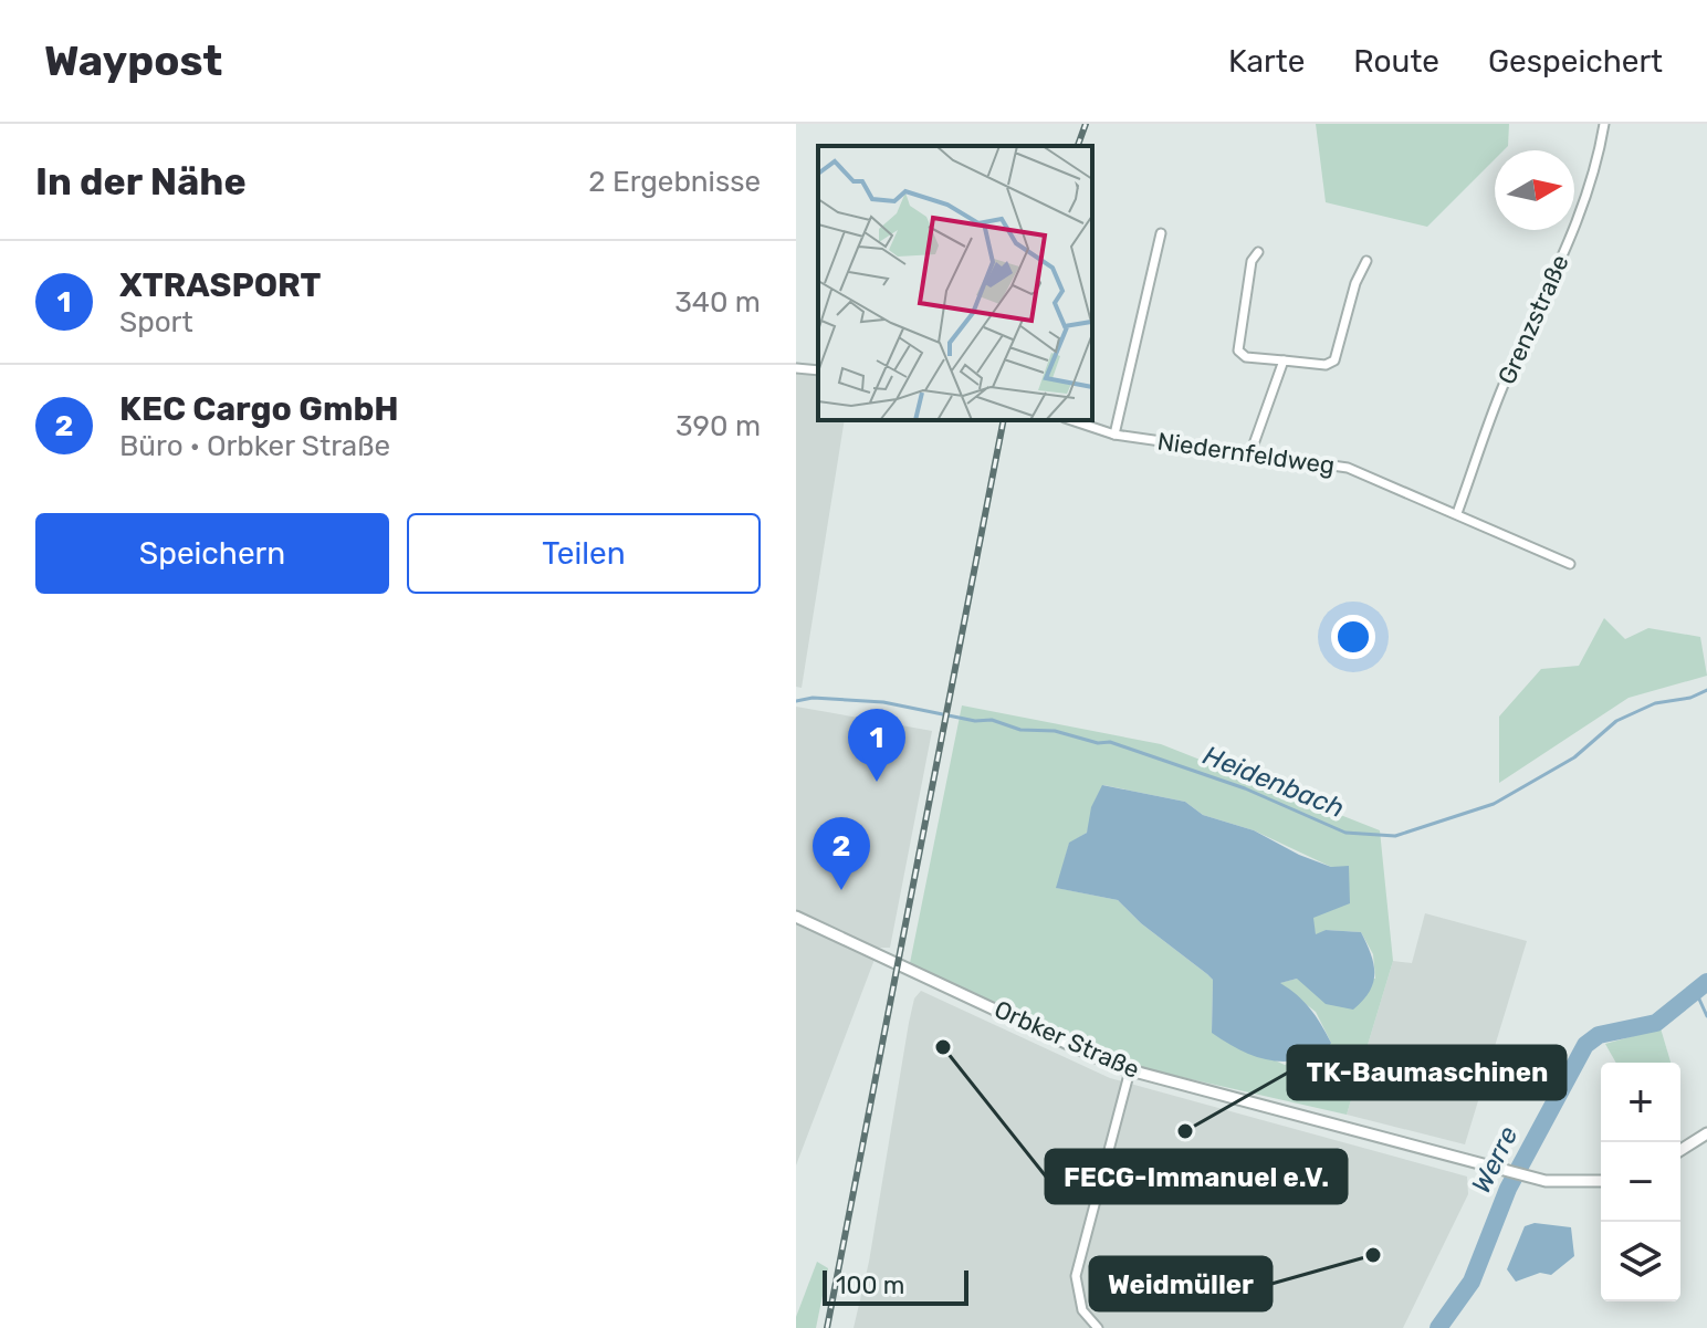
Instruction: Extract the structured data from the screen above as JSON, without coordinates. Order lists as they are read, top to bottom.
{
  "streets": {
    "street": ["Grenzstraße", "Niedernfeldweg", "Orbker Straße"]
  },
  "crossings": [
    ["Grenzstraße", "Niedernfeldweg"]
  ],
  "water": ["Heidenbach", "Werre"],
  "places": ["FECG-Immanuel e.V.", "TK-Baumaschinen", "Weidmüller"],
  "scale_bar": "100 m",
  "north": "right",
  "page": {
    "header": "Waypost",
    "nav": ["Karte", "Route", "Gespeichert"],
    "heading": ["In der Nähe", "2 Ergebnisse"],
    "list": [
      {
        "mark": "1",
        "name": "XTRASPORT",
        "note": "Sport",
        "value": "340 m"
      },
      {
        "mark": "2",
        "name": "KEC Cargo GmbH",
        "note": "Büro · Orbker Straße",
        "value": "390 m"
      }
    ],
    "buttons": ["Speichern", "Teilen"],
    "pins": ["1", "2"],
    "map_buttons": ["+", "−"],
    "scale": "100 m"
  }
}
